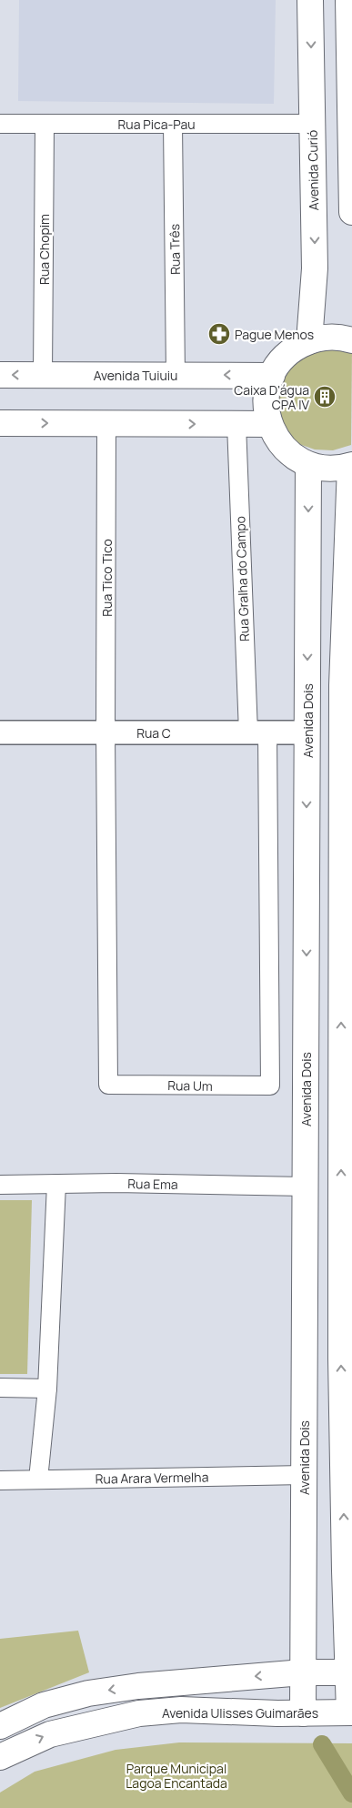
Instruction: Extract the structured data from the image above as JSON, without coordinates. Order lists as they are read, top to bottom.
{
  "streets": {
    "main road": [
      "Avenida Curió",
      "Avenida Tuiuiu",
      "Avenida Dois",
      "Avenida Ulisses Guimarães"
    ],
    "street": [
      "Rua Pica-Pau",
      "Rua Chopim",
      "Rua Três",
      "Rua Tico Tico",
      "Rua Gralha do Campo",
      "Rua C",
      "Rua Um",
      "Rua Ema",
      "Rua Arara Vermelha"
    ]
  },
  "crossings": [
    ["Rua Pica-Pau", "Avenida Curió"],
    ["Rua Pica-Pau", "Rua Chopim"],
    ["Rua Pica-Pau", "Rua Três"],
    ["Rua Chopim", "Avenida Tuiuiu"],
    ["Rua Três", "Avenida Tuiuiu"],
    ["Rua Tico Tico", "Rua C"],
    ["Rua Tico Tico", "Rua Um"],
    ["Rua Gralha do Campo", "Rua C"],
    ["Rua Gralha do Campo", "Rua Um"],
    ["Avenida Dois", "Rua C"],
    ["Avenida Dois", "Rua Ema"],
    ["Avenida Dois", "Rua Arara Vermelha"],
    ["Avenida Dois", "Avenida Ulisses Guimarães"],
    ["Rua C", "Rua Um"]
  ],
  "parks": ["Parque Municipal Lagoa Encantada"],
  "places": {
    "pharmacy": ["Pague Menos"],
    "building": ["Caixa D'água CPA IV"]
  }
}
